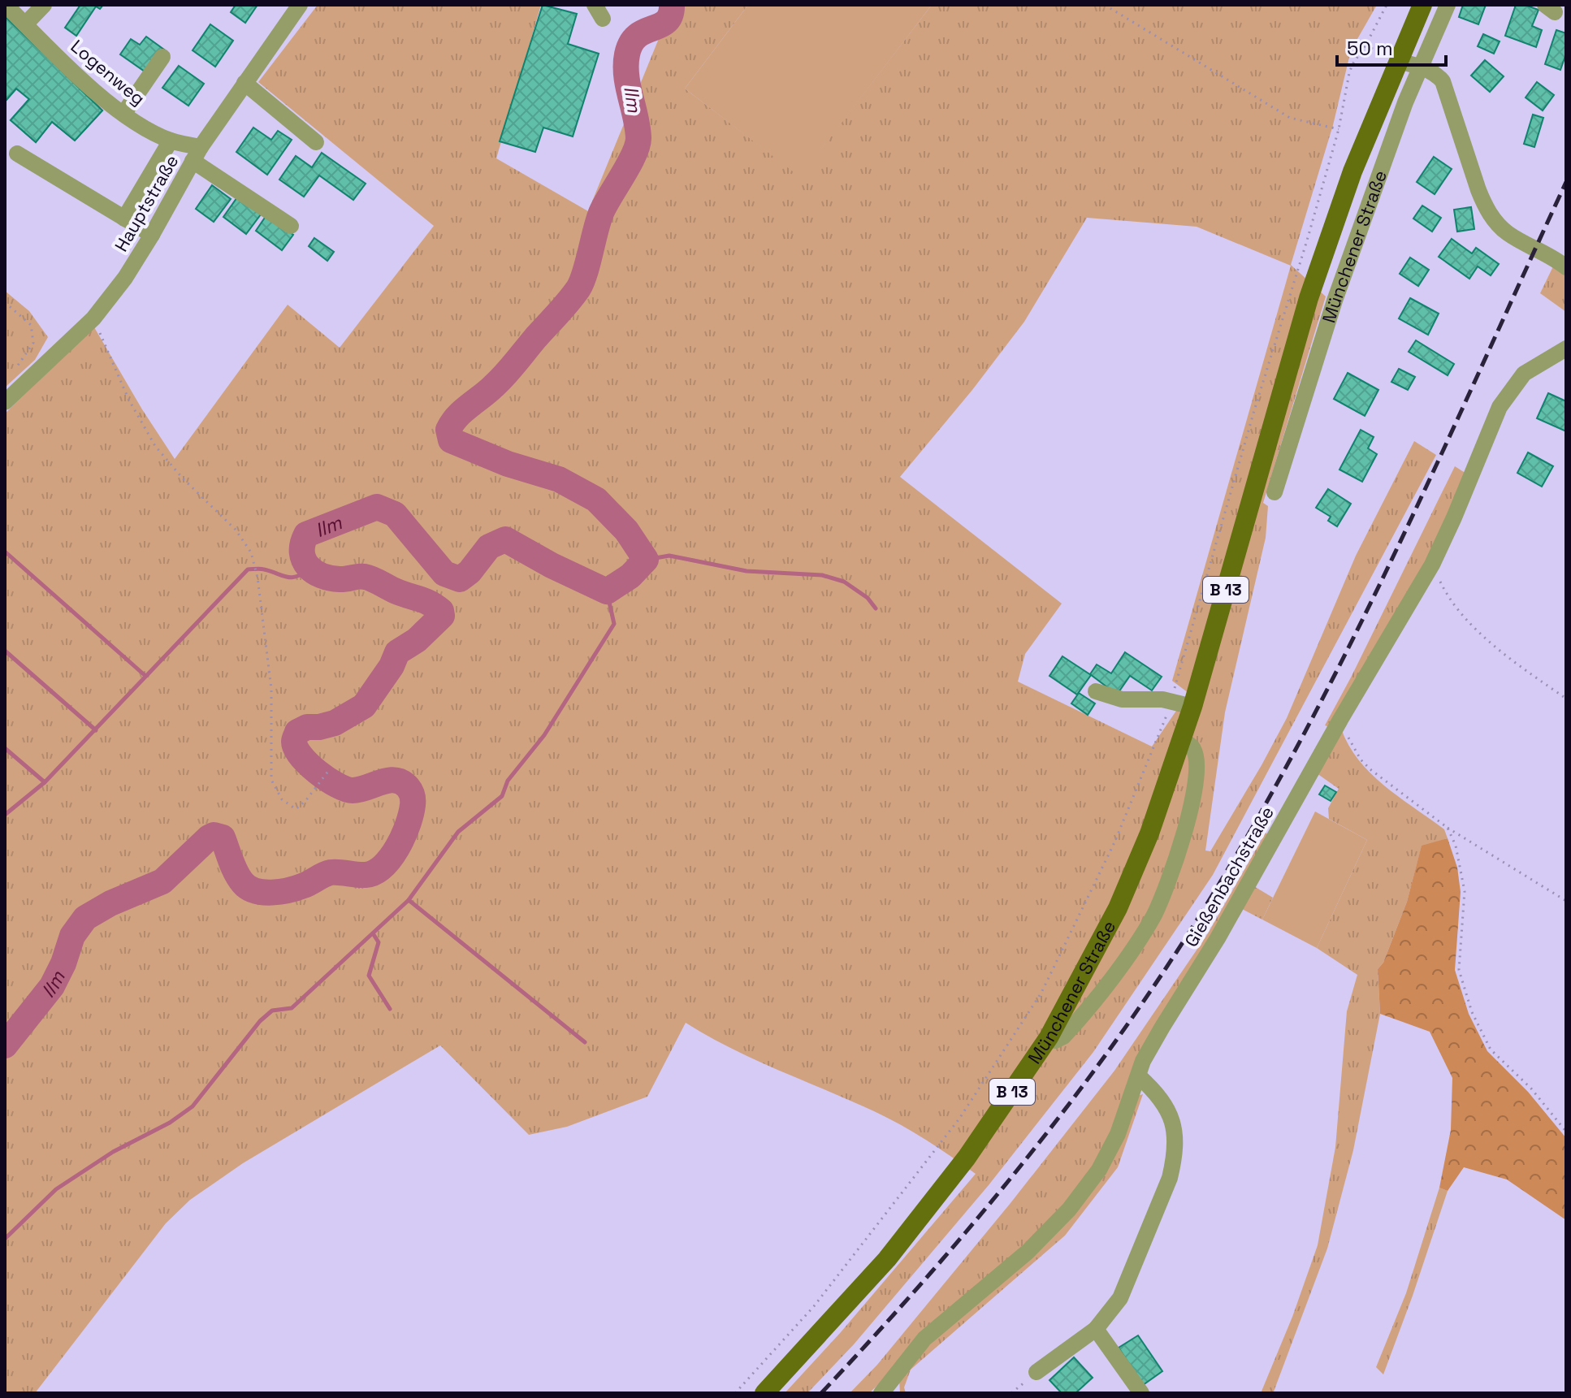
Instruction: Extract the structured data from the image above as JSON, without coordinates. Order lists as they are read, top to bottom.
{
  "streets": {
    "main road": ["Münchener Straße", "B 13"],
    "street": ["Logenweg", "Hauptstraße", "Gießenbachstraße"]
  },
  "crossings": [
    ["Logenweg", "Hauptstraße"],
    ["Münchener Straße", "B 13"]
  ],
  "water": ["Ilm"],
  "scale_bar": "50 m"
}
